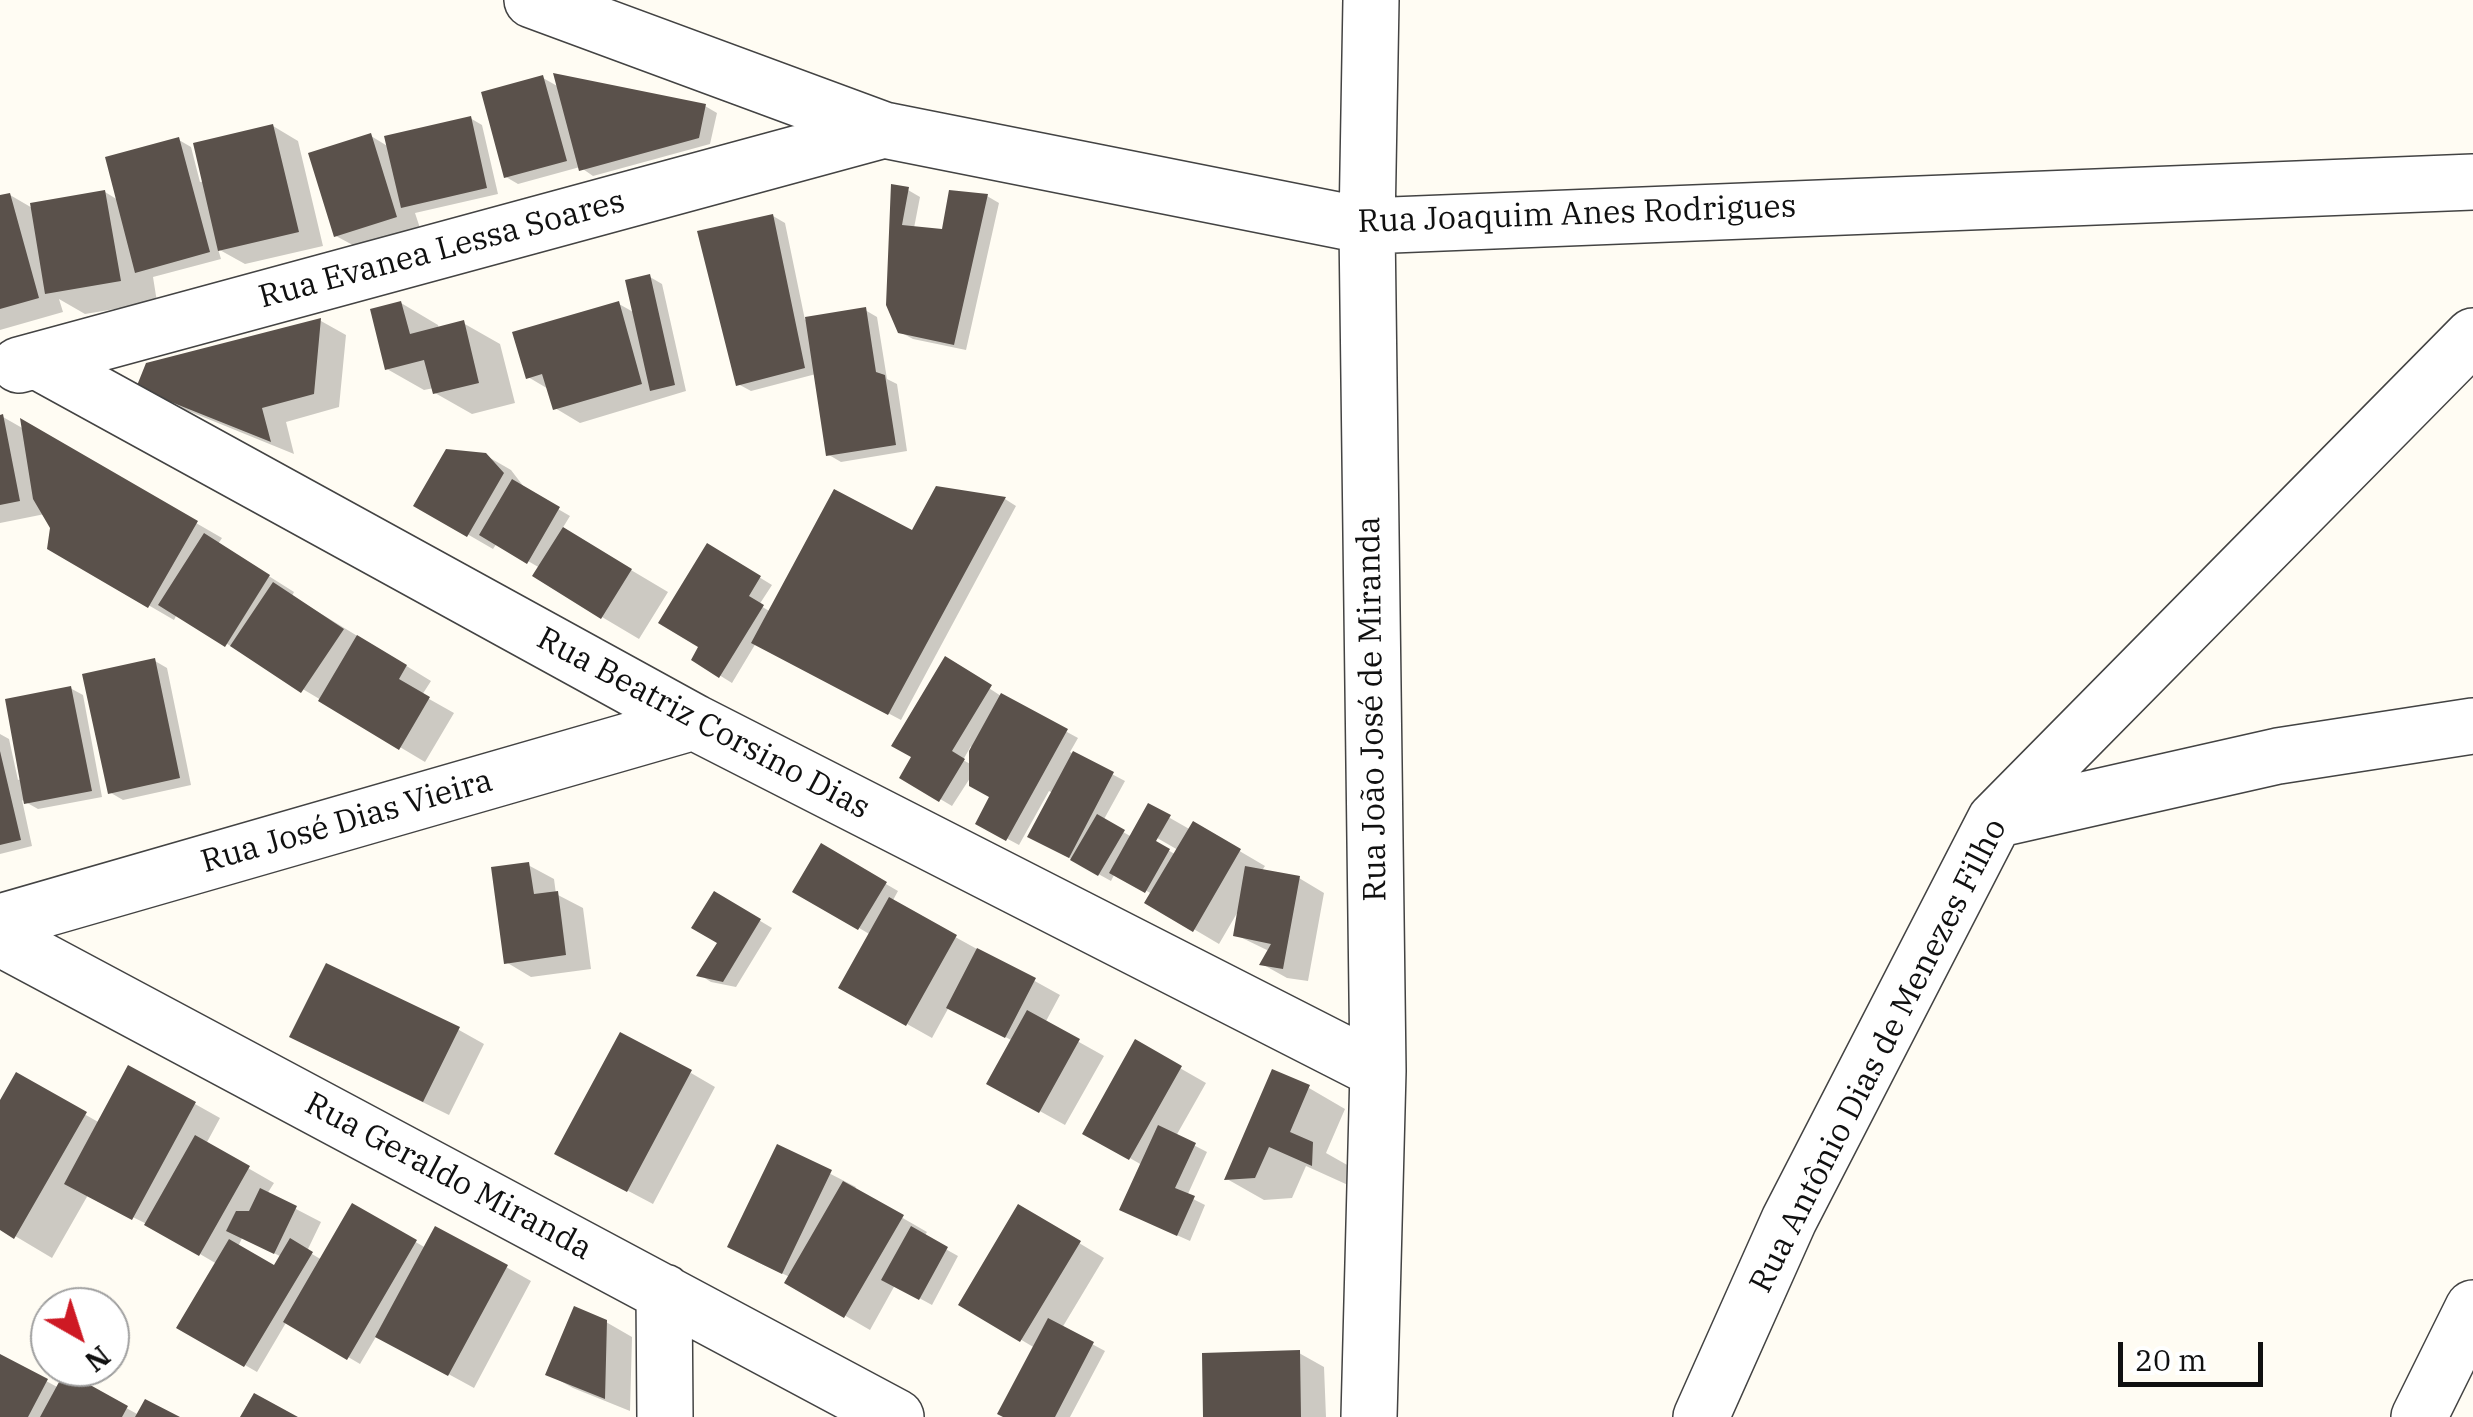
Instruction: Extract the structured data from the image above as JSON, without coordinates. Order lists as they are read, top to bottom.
{
  "streets": {
    "street": [
      "Rua Joaquim Anes Rodrigues",
      "Rua Evanea Lessa Soares",
      "Rua João José de Miranda",
      "Rua Beatriz Corsino Dias",
      "Rua José Dias Vieira",
      "Rua Antônio Dias de Menezes Filho",
      "Rua Geraldo Miranda"
    ]
  },
  "crossings": [
    ["Rua Joaquim Anes Rodrigues", "Rua Evanea Lessa Soares"],
    ["Rua Joaquim Anes Rodrigues", "Rua João José de Miranda"],
    ["Rua Evanea Lessa Soares", "Rua Beatriz Corsino Dias"],
    ["Rua João José de Miranda", "Rua Beatriz Corsino Dias"],
    ["Rua Beatriz Corsino Dias", "Rua José Dias Vieira"]
  ],
  "scale_bar": "20 m",
  "north": "bottom right"
}
